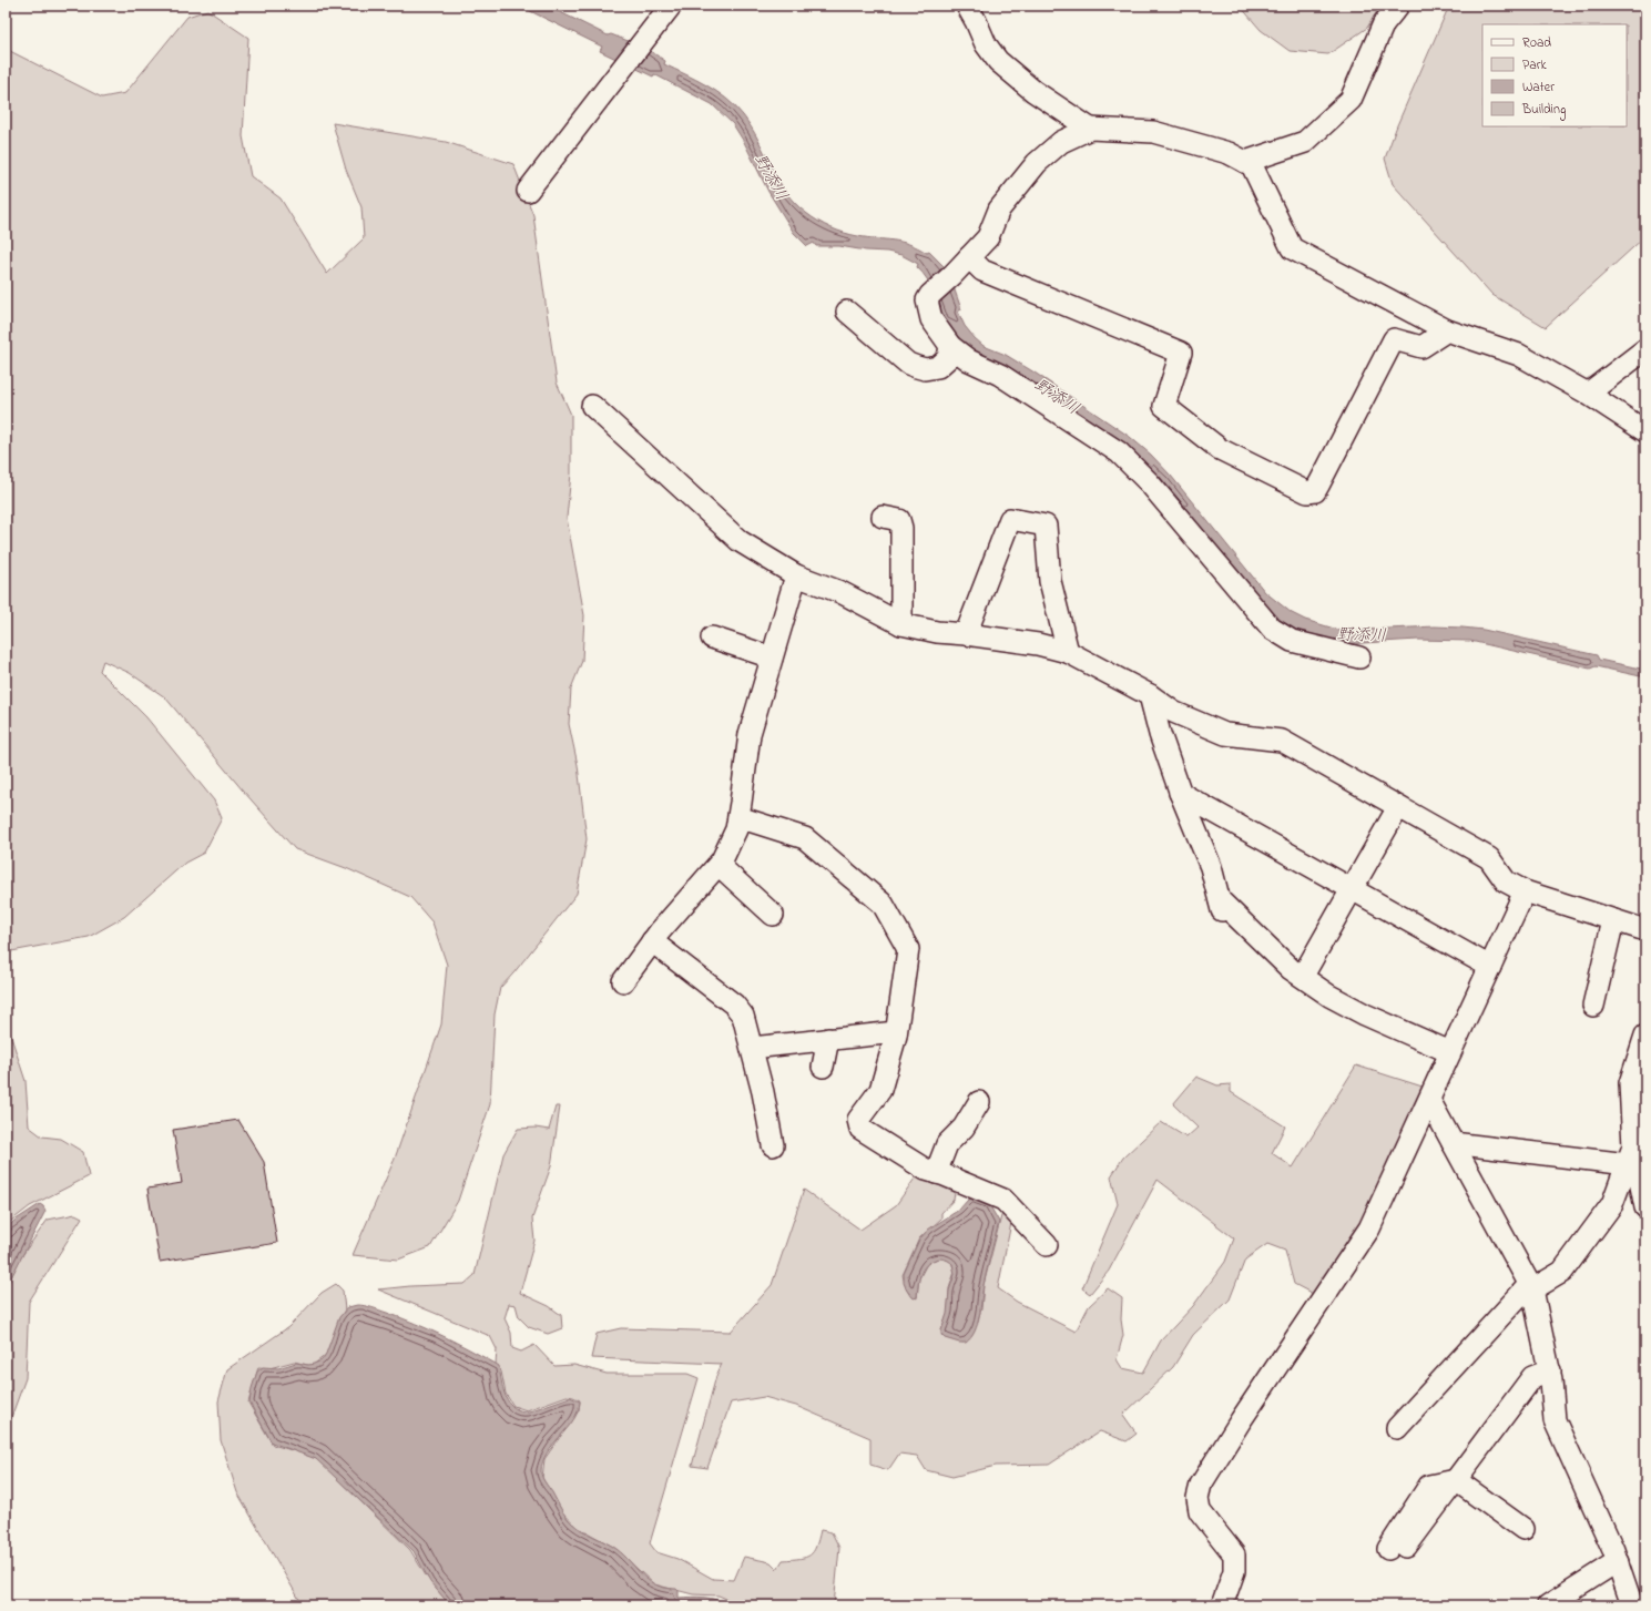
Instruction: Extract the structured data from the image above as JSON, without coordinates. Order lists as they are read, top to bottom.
{
  "water": ["野添川"],
  "legend": [
    "Road",
    "Park",
    "Water",
    "Building"
  ]
}
